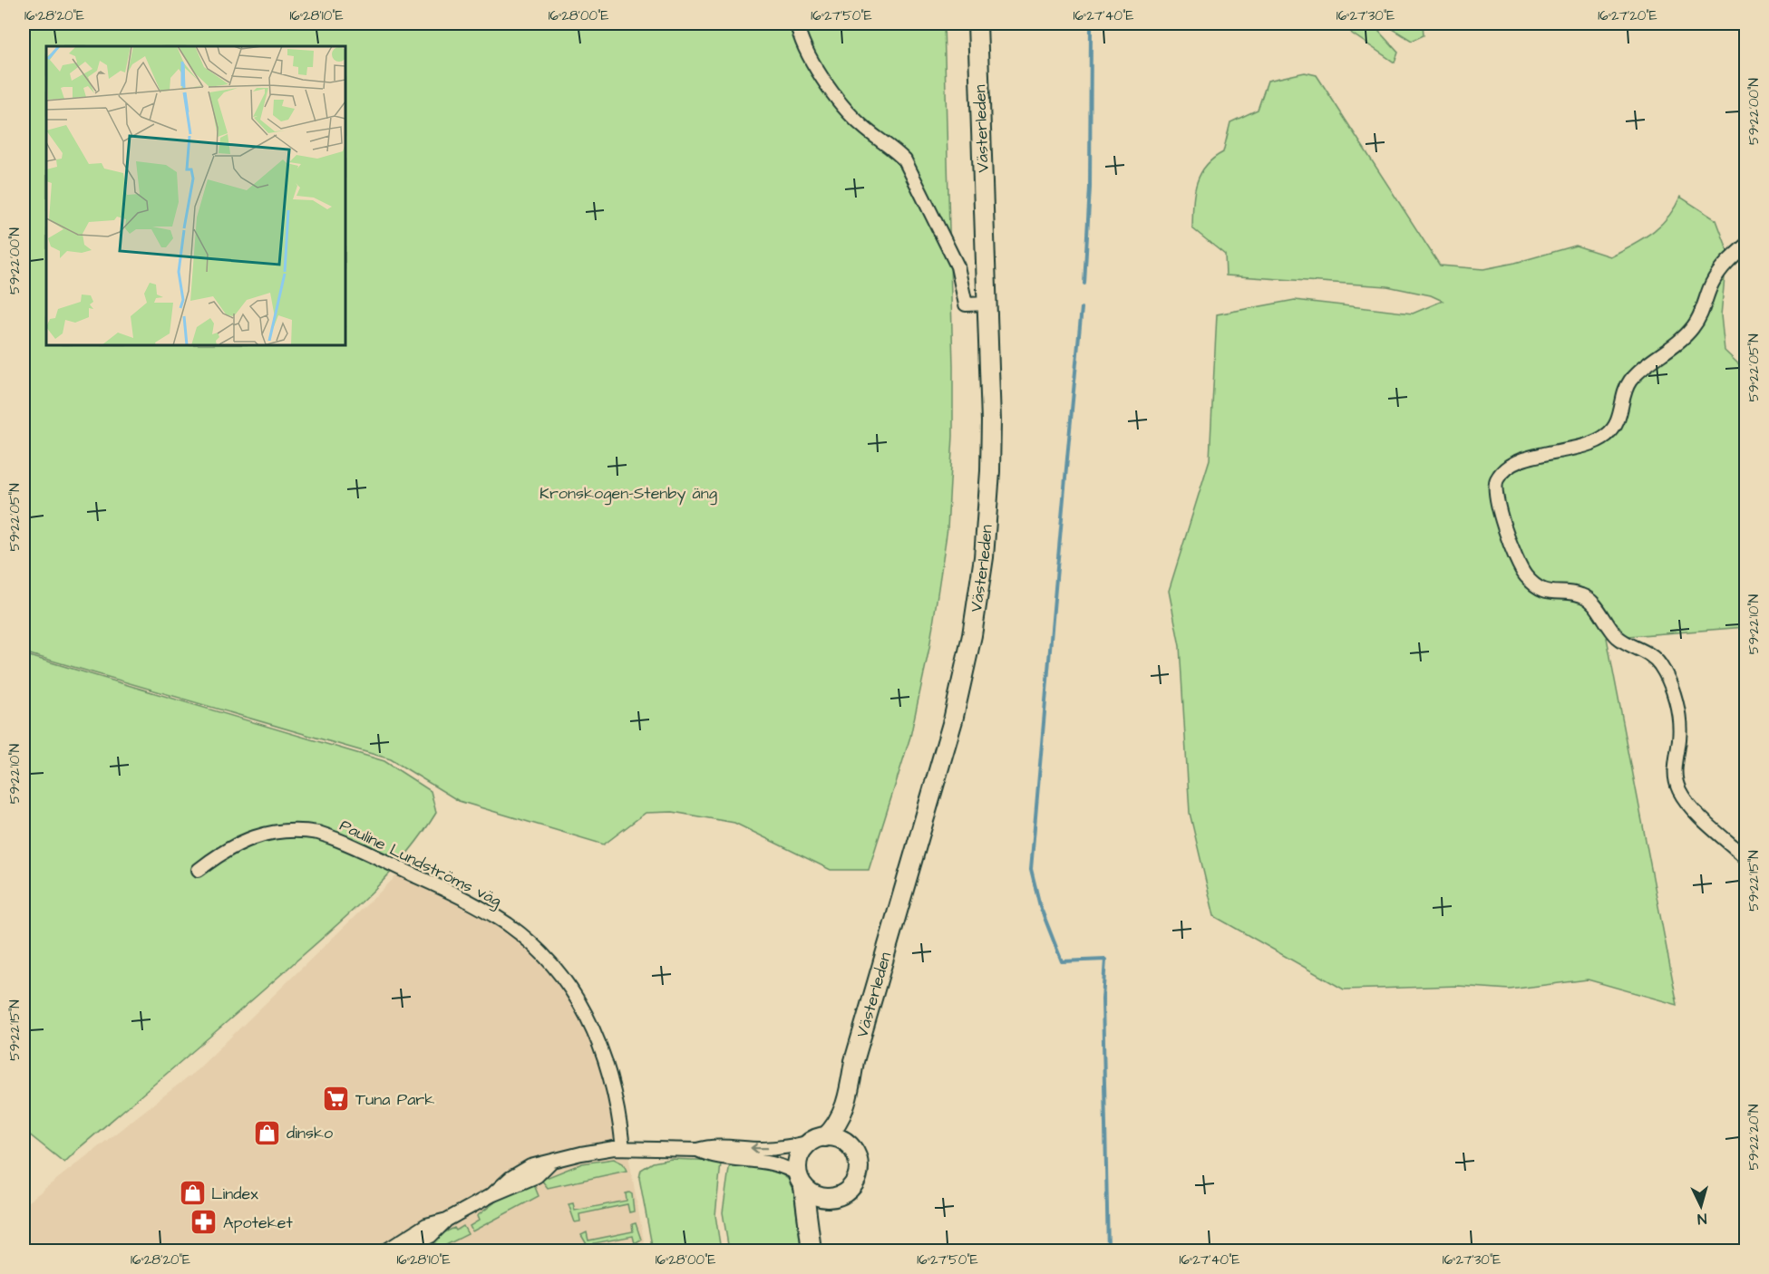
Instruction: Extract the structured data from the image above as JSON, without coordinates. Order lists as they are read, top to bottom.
{
  "streets": {
    "main road": ["Västerleden"],
    "street": ["Pauline Lundströms väg"]
  },
  "parks": ["Kronskogen-Stenby äng"],
  "places": {
    "supermarket": ["Tuna Park"],
    "shop": ["dinsko", "Lindex"],
    "pharmacy": ["Apoteket"]
  },
  "north": "bottom",
  "coordinates": [
    "16°28'20\"E",
    "16°28'10\"E",
    "16°28'00\"E",
    "16°27'50\"E",
    "16°27'40\"E",
    "16°27'30\"E",
    "16°27'20\"E",
    "59°22'00\"N",
    "59°22'05\"N",
    "59°22'10\"N",
    "59°22'15\"N",
    "59°22'20\"N"
  ]
}
